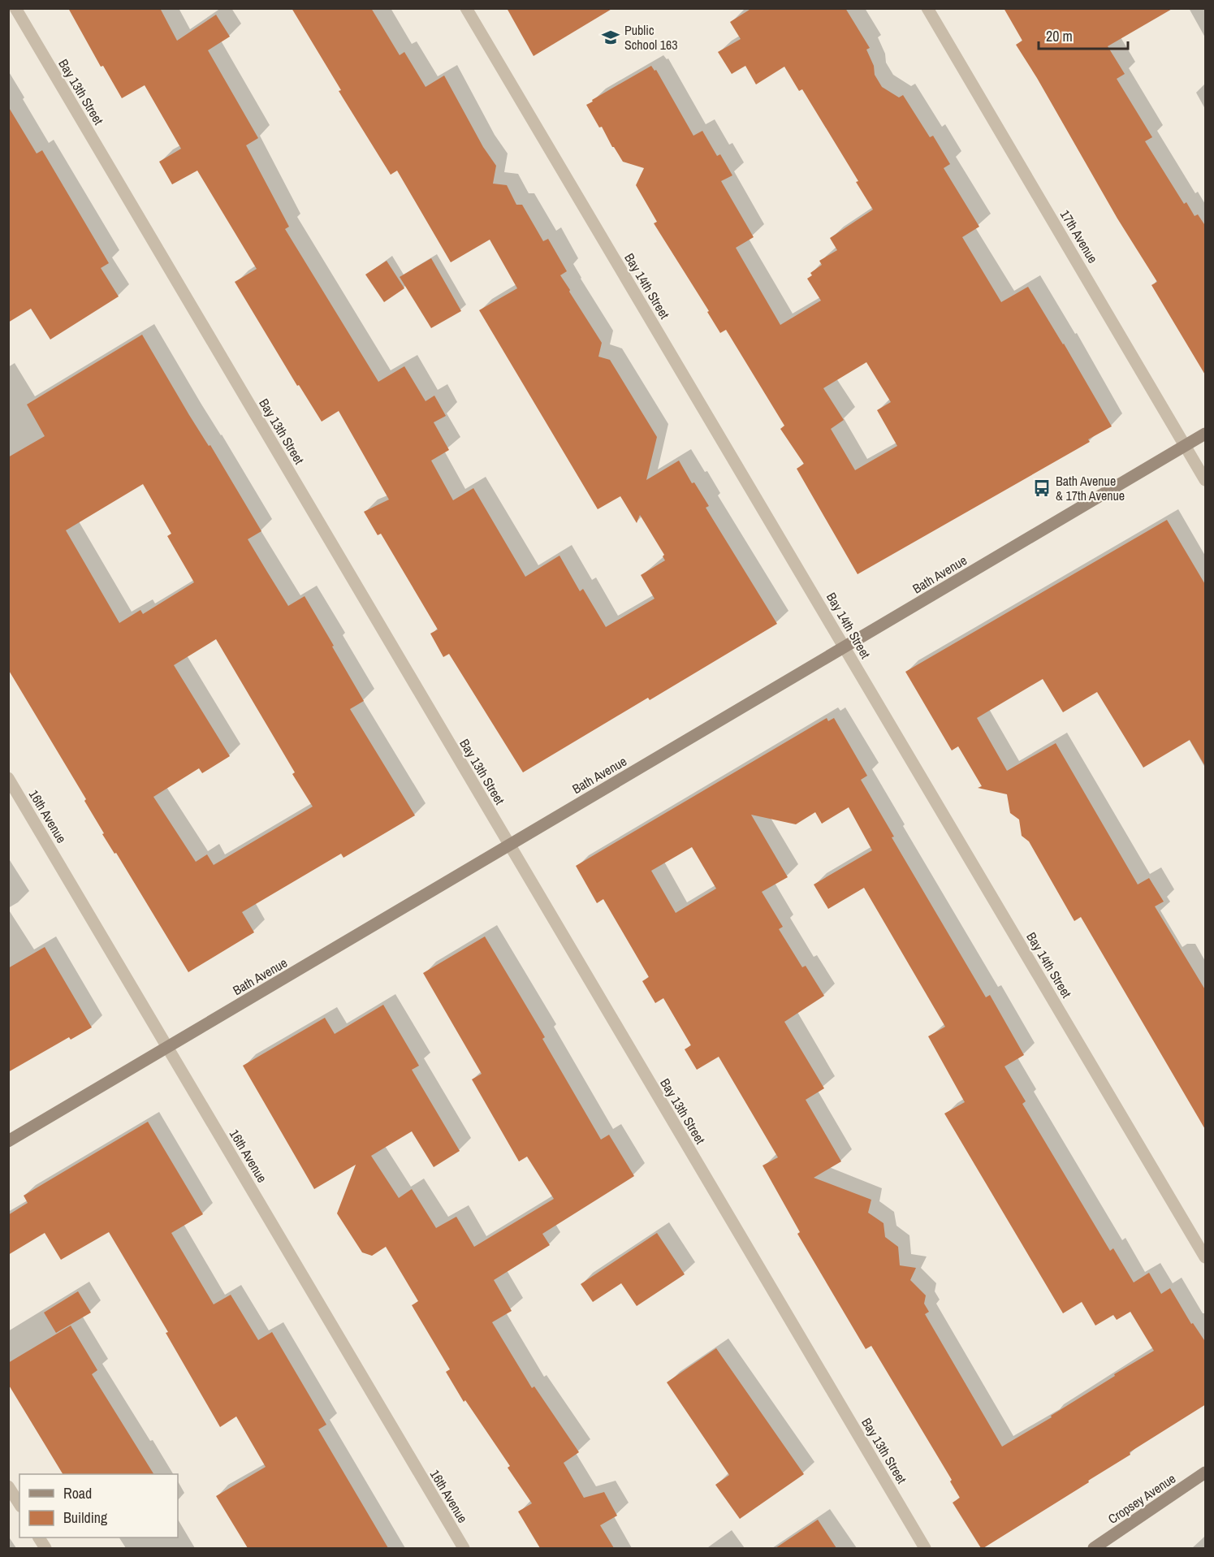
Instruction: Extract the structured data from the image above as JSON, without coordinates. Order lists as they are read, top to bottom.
{
  "streets": {
    "street": [
      "Bay 13th Street",
      "17th Avenue",
      "Bay 14th Street",
      "Bath Avenue",
      "16th Avenue",
      "Cropsey Avenue"
    ]
  },
  "crossings": [
    ["Bay 13th Street", "Bath Avenue"],
    ["17th Avenue", "Bath Avenue"],
    ["Bay 14th Street", "Bath Avenue"],
    ["Bath Avenue", "16th Avenue"]
  ],
  "places": {
    "school or university": ["Public School 163"],
    "bus stop": ["Bath Avenue & 17th Avenue"]
  },
  "legend": ["Road", "Building"],
  "scale_bar": "20 m"
}
